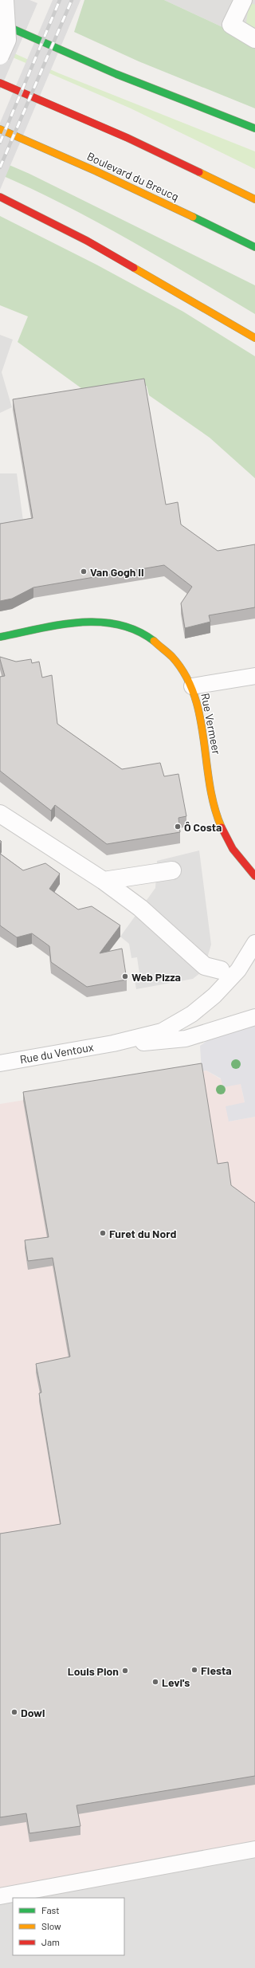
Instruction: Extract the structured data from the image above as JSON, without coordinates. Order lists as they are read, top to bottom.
{
  "streets": {
    "main road": ["Boulevard du Breucq", "Rue Vermeer"],
    "lane": ["Rue du Ventoux"]
  },
  "places": [
    "Van Gogh II",
    "Ô Costa",
    "Web Pizza",
    "Furet du Nord",
    "Fiesta",
    "Louis Pion",
    "Levi's",
    "Dowl"
  ],
  "legend": ["Fast", "Slow", "Jam"]
}
